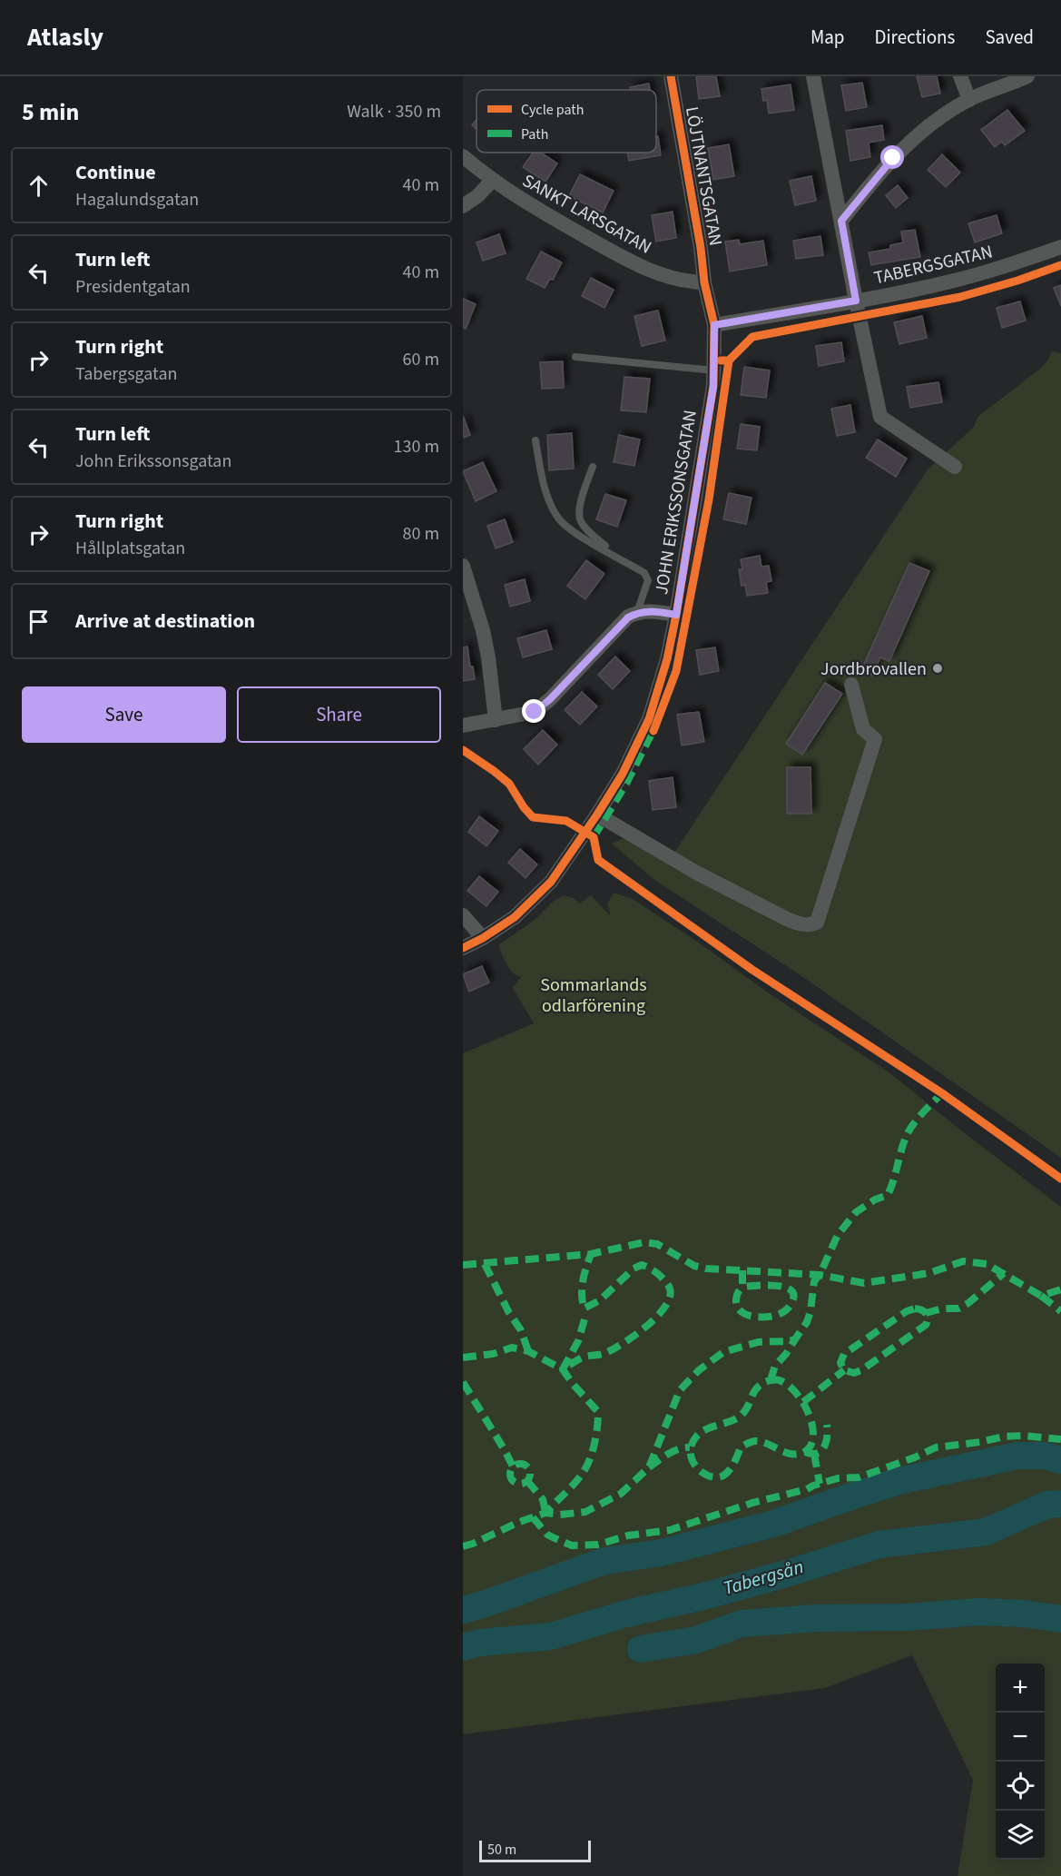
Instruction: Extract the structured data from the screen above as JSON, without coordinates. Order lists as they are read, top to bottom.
{
  "streets": {
    "street": [
      "LÖJTNANTSGATAN",
      "SANKT LARSGATAN",
      "TABERGSGATAN",
      "JOHN ERIKSSONSGATAN"
    ]
  },
  "crossings": [
    ["LÖJTNANTSGATAN", "SANKT LARSGATAN"],
    ["LÖJTNANTSGATAN", "JOHN ERIKSSONSGATAN"],
    ["SANKT LARSGATAN", "JOHN ERIKSSONSGATAN"],
    ["TABERGSGATAN", "JOHN ERIKSSONSGATAN"]
  ],
  "water": ["Tabergsån"],
  "parks": ["Sommarlands odlarförening"],
  "places": ["Jordbrovallen"],
  "legend": ["Cycle path", "Path"],
  "scale_bar": "50 m",
  "page": {
    "header": "Atlasly",
    "nav": ["Map", "Directions", "Saved"],
    "heading": ["5 min", "Walk · 350 m"],
    "list": [
      ["Continue", "Hagalundsgatan", "40 m"],
      ["Turn left", "Presidentgatan", "40 m"],
      ["Turn right", "Tabergsgatan", "60 m"],
      ["Turn left", "John Erikssonsgatan", "130 m"],
      ["Turn right", "Hållplatsgatan", "80 m"],
      "Arrive at destination"
    ],
    "buttons": ["Save", "Share"],
    "map_buttons": ["+", "−"],
    "scale": "50 m"
  }
}
